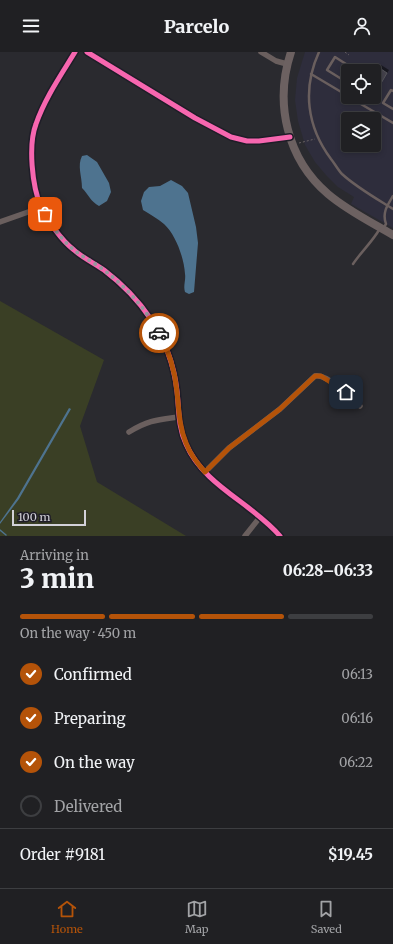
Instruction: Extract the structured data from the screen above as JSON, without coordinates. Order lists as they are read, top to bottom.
{
  "scale_bar": "100 m",
  "page": {
    "header": "Parcelo",
    "scale": "100 m",
    "heading": ["3 min", "Arriving in", "06:28–06:33"],
    "panel": ["Order #9181", "$19.45"],
    "bar": "On the way · 450 m",
    "list": [
      ["Confirmed", "06:13"],
      ["Preparing", "06:16"],
      ["On the way", "06:22"],
      "Delivered"
    ],
    "tabs": ["Home", "Map", "Saved"]
  }
}
